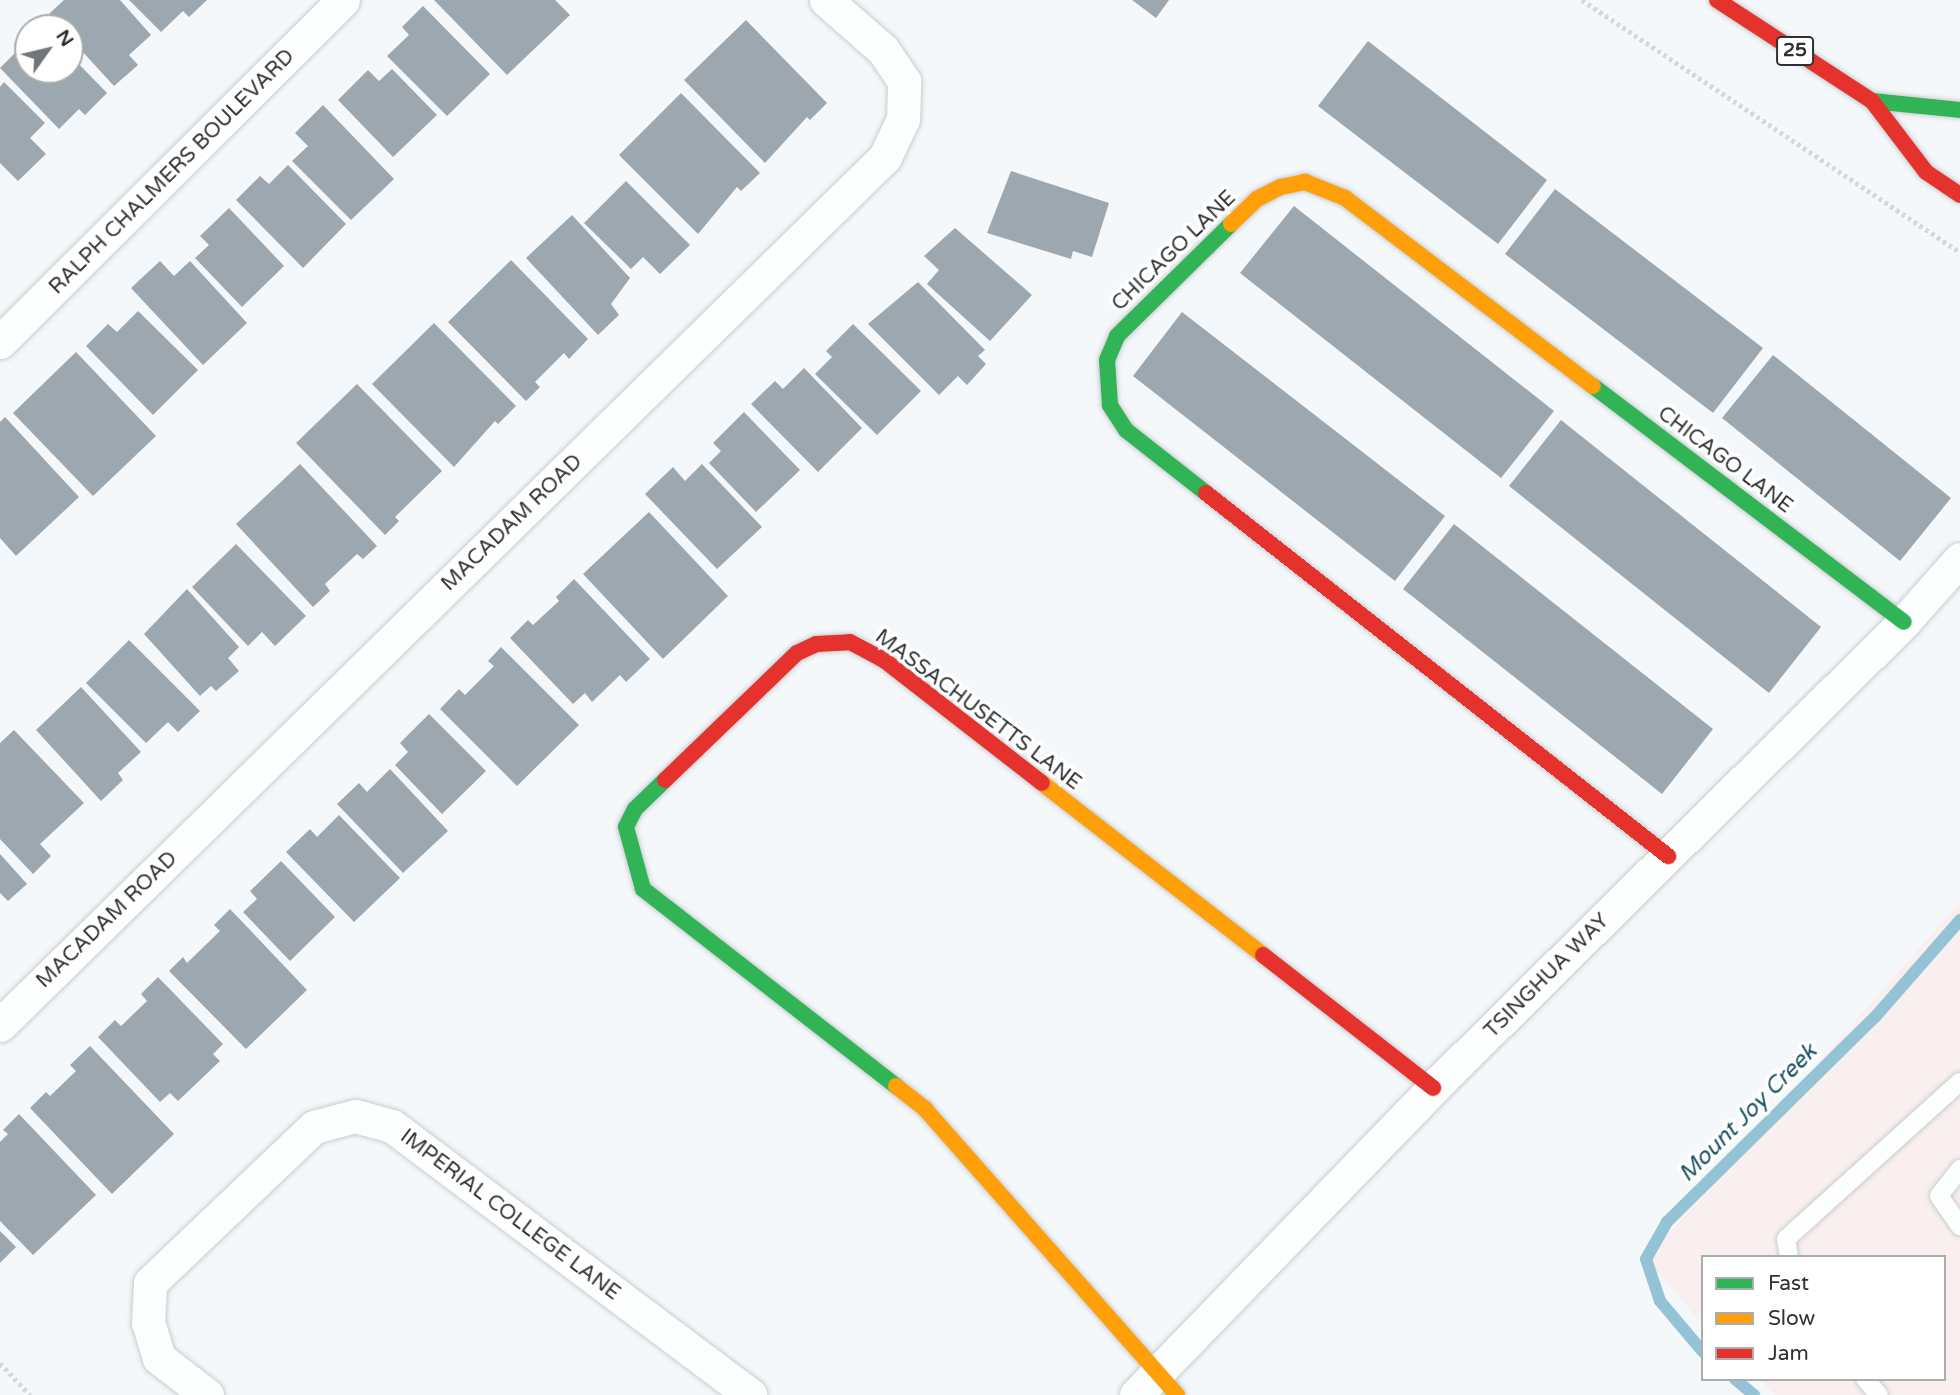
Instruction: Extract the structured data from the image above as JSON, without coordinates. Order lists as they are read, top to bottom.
{
  "streets": {
    "street": [
      "25",
      "RALPH CHALMERS BOULEVARD",
      "CHICAGO LANE",
      "MACADAM ROAD",
      "MASSACHUSETTS LANE",
      "TSINGHUA WAY",
      "IMPERIAL COLLEGE LANE"
    ]
  },
  "crossings": [
    ["CHICAGO LANE", "TSINGHUA WAY"],
    ["MASSACHUSETTS LANE", "TSINGHUA WAY"]
  ],
  "water": ["Mount Joy Creek"],
  "legend": ["Fast", "Slow", "Jam"],
  "north": "top right"
}
